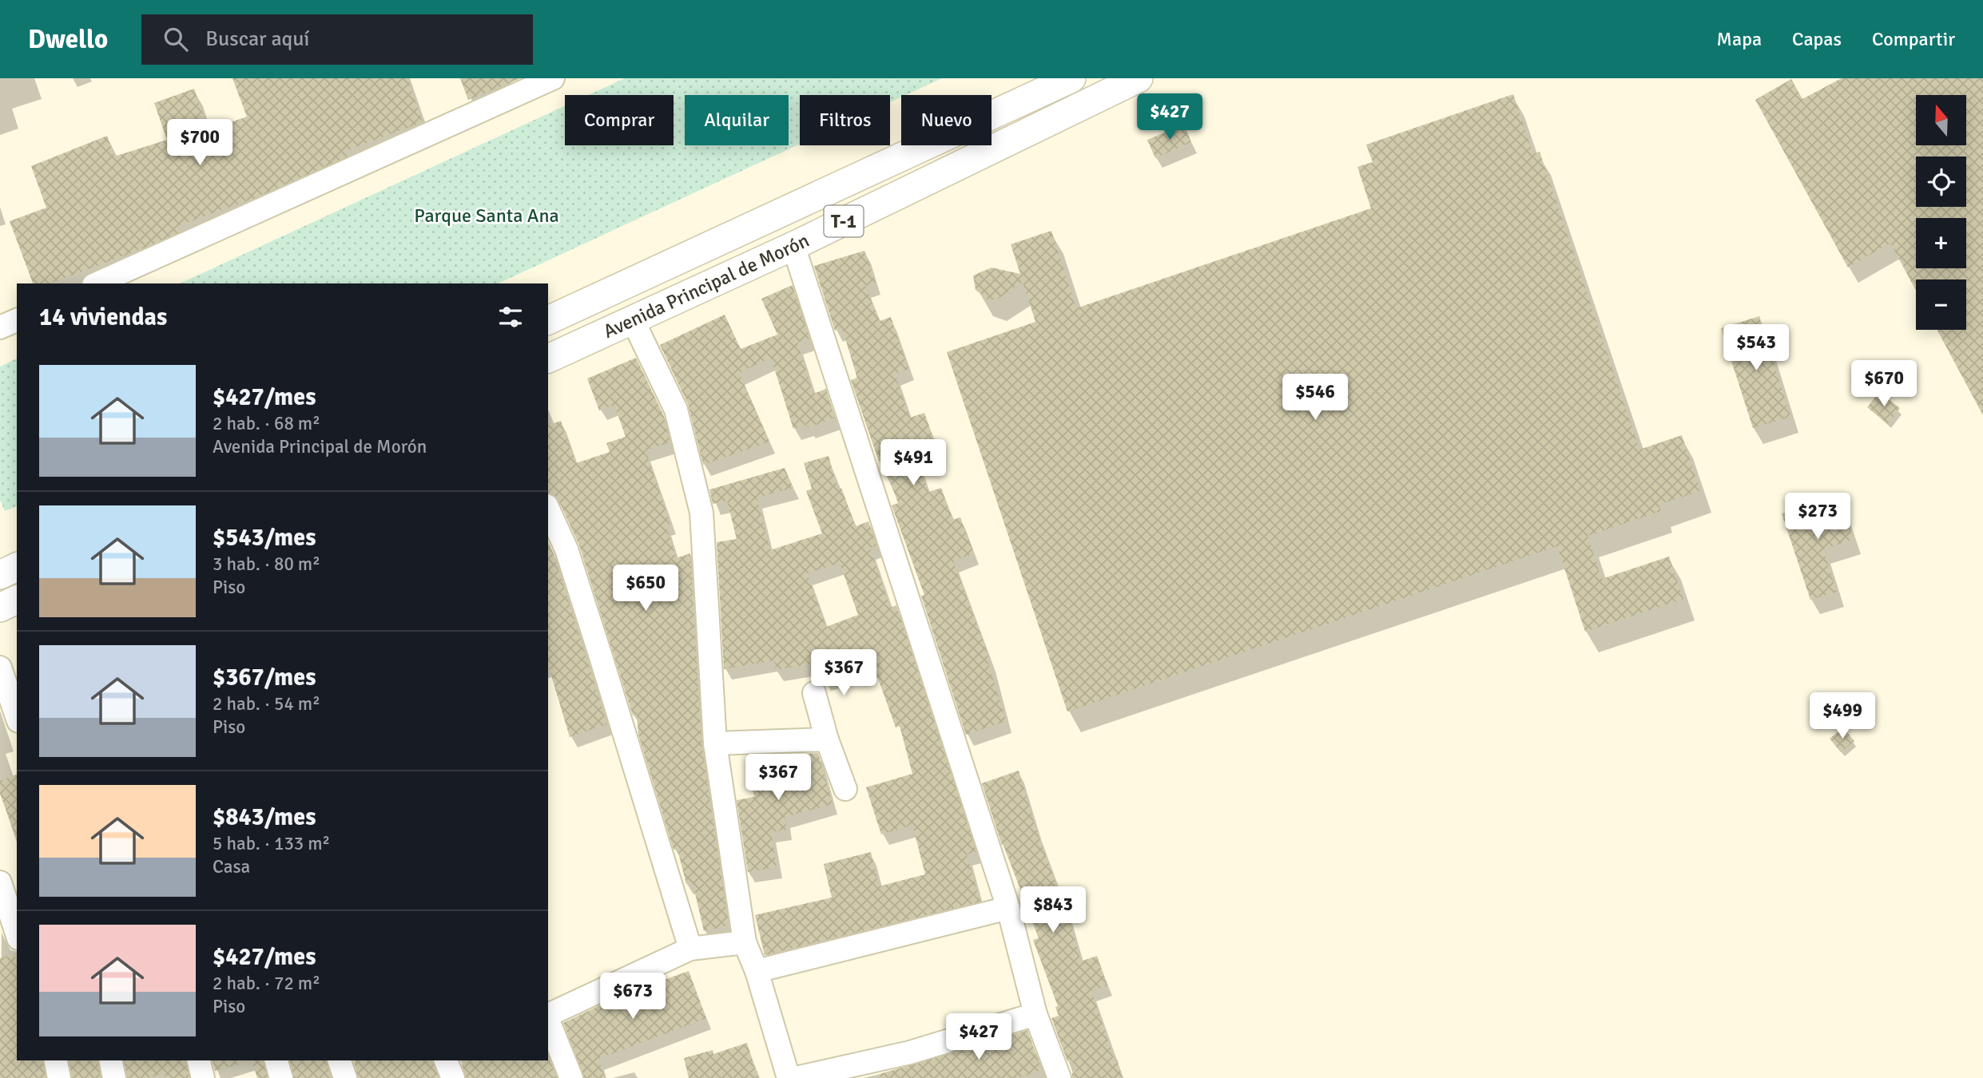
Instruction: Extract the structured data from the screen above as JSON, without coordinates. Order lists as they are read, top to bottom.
{
  "streets": {
    "main road": ["T-1", "Avenida Principal de Morón"]
  },
  "parks": ["Parque Santa Ana"],
  "north": "top",
  "page": {
    "header": "Dwello",
    "search": "Buscar aquí",
    "nav": ["Mapa", "Capas", "Compartir"],
    "price": [
      "$427",
      "$700",
      "$543",
      "$670",
      "$546",
      "$491",
      "$273",
      "$650",
      "$367",
      "$499",
      "$367",
      "$843",
      "$673",
      "$427"
    ],
    "map_buttons": ["+", "−"],
    "chip": [
      "Comprar",
      "Alquilar",
      "Filtros",
      "Nuevo"
    ],
    "heading": "14 viviendas",
    "list": [
      {
        "name": "$427/mes",
        "note": "2 hab. · 68 m² · Avenida Principal de Morón"
      },
      {
        "name": "$543/mes",
        "note": "3 hab. · 80 m² · Piso"
      },
      {
        "name": "$367/mes",
        "note": "2 hab. · 54 m² · Piso"
      },
      {
        "name": "$843/mes",
        "note": "5 hab. · 133 m² · Casa"
      },
      {
        "name": "$427/mes",
        "note": "2 hab. · 72 m² · Piso"
      }
    ]
  }
}
